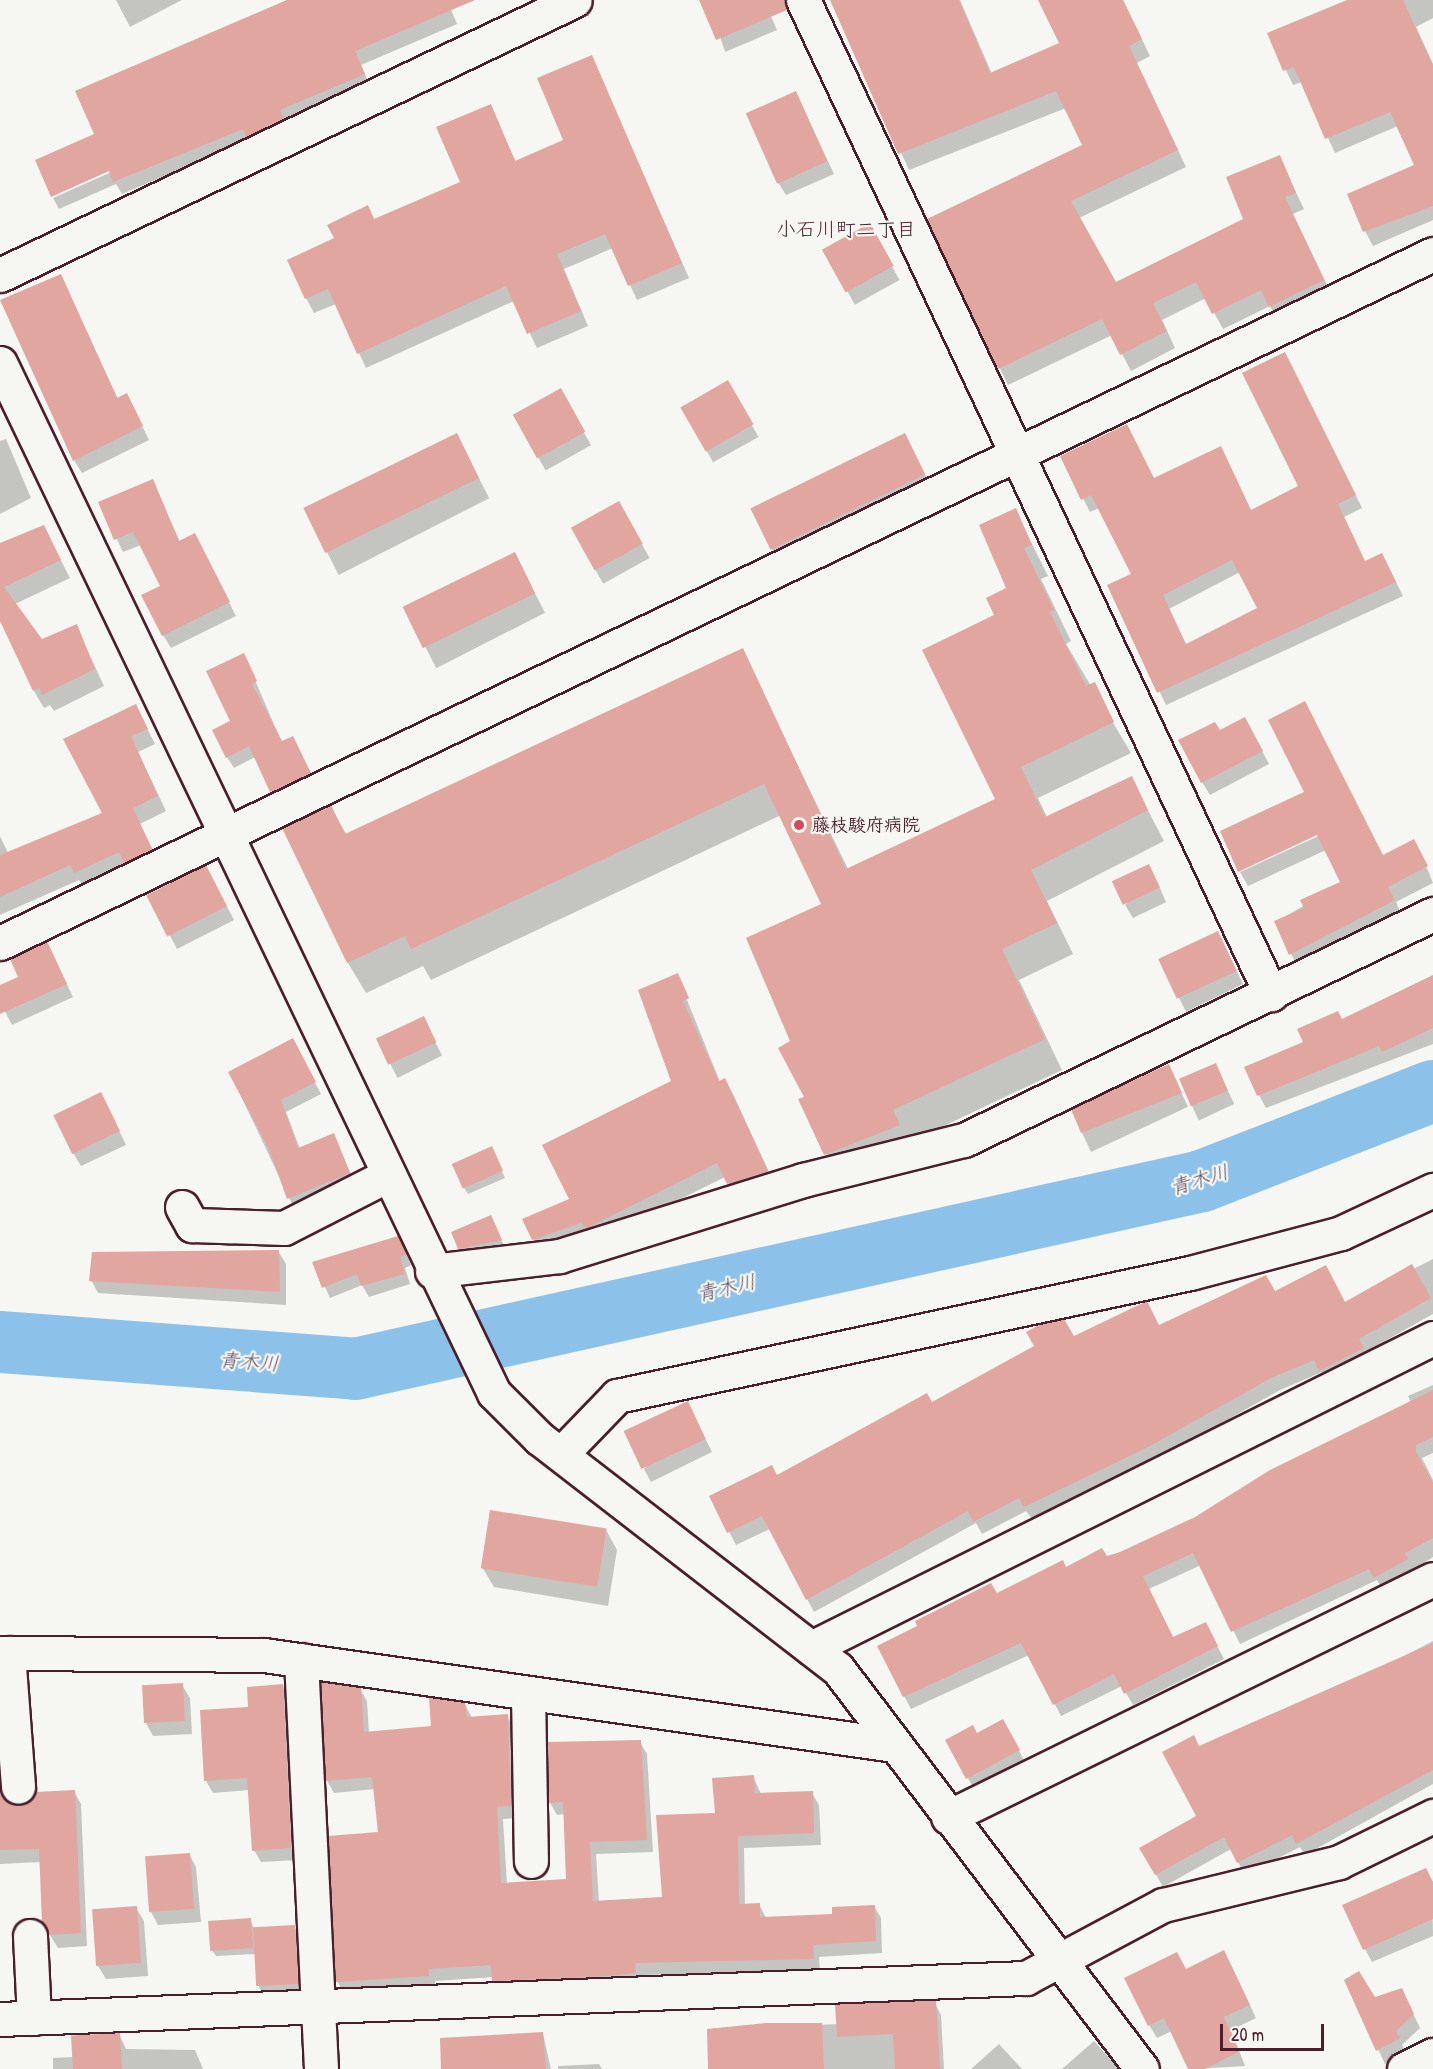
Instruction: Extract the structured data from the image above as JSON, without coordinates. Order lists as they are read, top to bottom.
{
  "districts": ["小石川町二丁目"],
  "water": ["青木川"],
  "places": ["藤枝駿府病院"],
  "scale_bar": "20 m"
}
